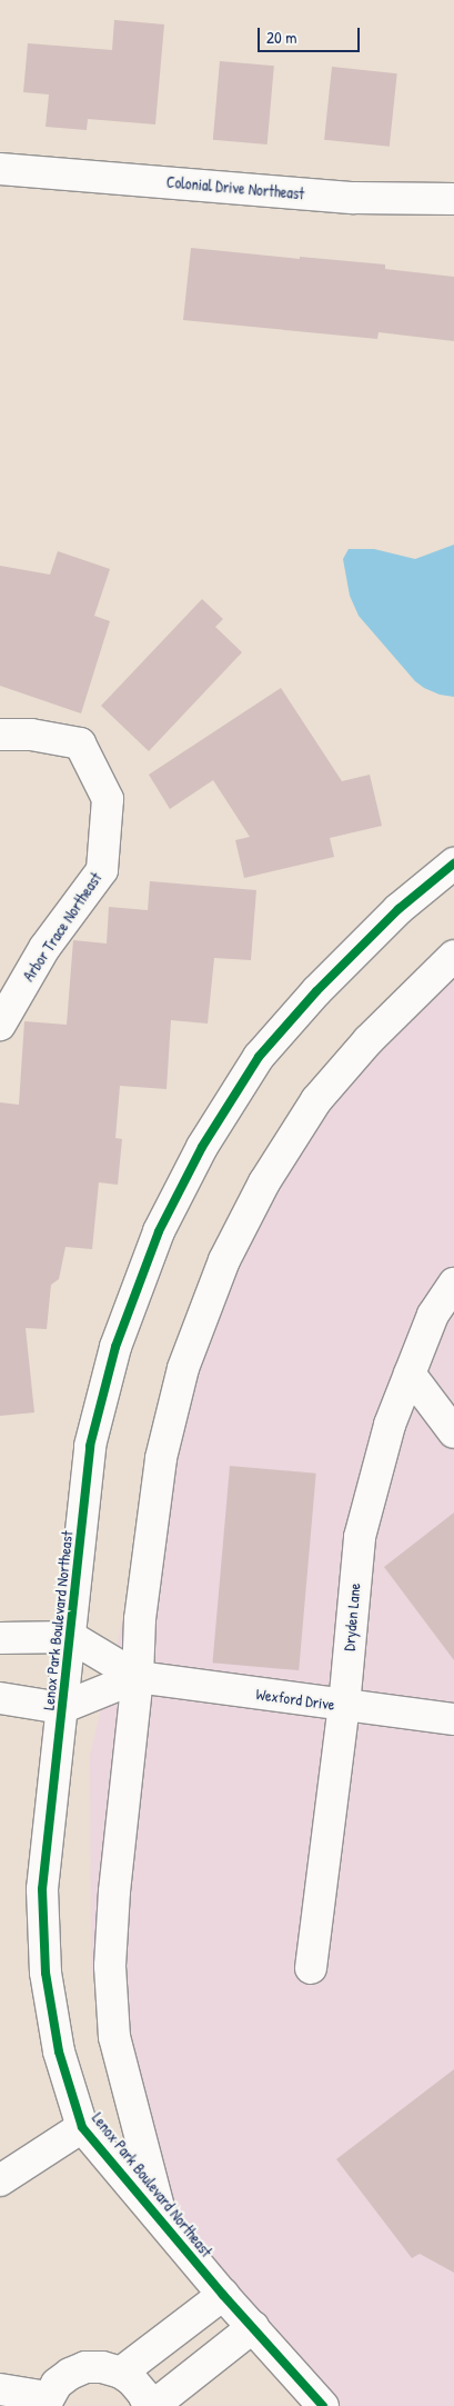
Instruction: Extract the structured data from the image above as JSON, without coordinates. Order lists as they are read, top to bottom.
{
  "streets": {
    "street": [
      "Colonial Drive Northeast",
      "Arbor Trace Northeast",
      "Dryden Lane",
      "Lenox Park Boulevard Northeast",
      "Wexford Drive"
    ]
  },
  "crossings": [
    ["Dryden Lane", "Wexford Drive"],
    ["Lenox Park Boulevard Northeast", "Wexford Drive"]
  ],
  "scale_bar": "20 m"
}
